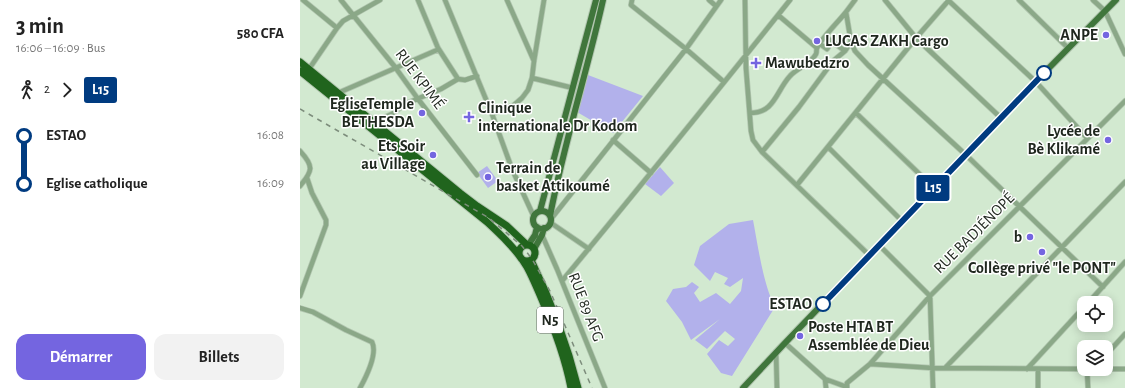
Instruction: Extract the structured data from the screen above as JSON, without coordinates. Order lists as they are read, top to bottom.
{
  "streets": {
    "highway": ["N5"],
    "street": ["RUE KPIMÉ", "RUE BADJÉNOPÉ", "RUE 89 AFG"]
  },
  "places": {
    "other": [
      "ANPE",
      "LUCAS ZAKH Cargo",
      "EgliseTemple BETHESDA",
      "Lycée de Bè Klikamé",
      "Ets Soir au Village",
      "Terrain de basket Attikoumé",
      "b",
      "Collège privé \"le PONT\"",
      "ESTAO",
      "Poste HTA BT Assemblée de Dieu"
    ],
    "health": ["Mawubedzro", "Clinique internationale Dr Kodom"]
  },
  "lines": ["bus line L15"],
  "page": {
    "heading": ["3 min", "16:06 – 16:09 · Bus", "580 CFA"],
    "on_map": "L15",
    "legs": ["2", "L15"],
    "list": [
      {
        "name": "ESTAO",
        "value": "16:08"
      },
      {
        "name": "Eglise catholique",
        "value": "16:09"
      }
    ],
    "buttons": ["Démarrer", "Billets"]
  }
}
